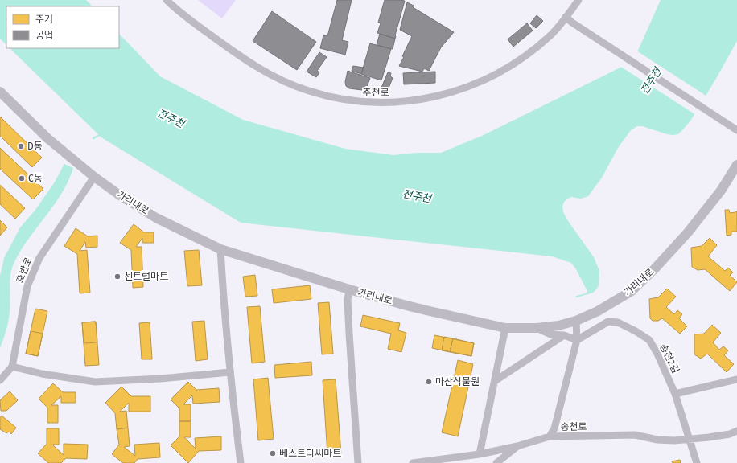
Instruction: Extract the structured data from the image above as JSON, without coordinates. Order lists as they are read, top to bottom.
{
  "streets": {
    "street": [
      "추천로",
      "가리내로",
      "호반로",
      "송천2길",
      "송천로"
    ]
  },
  "crossings": [
    ["가리내로", "호반로"],
    ["송천2길", "송천로"]
  ],
  "water": ["전주천"],
  "places": [
    "D동",
    "C동",
    "센트럴마트",
    "마산식물원",
    "베스트디씨마트"
  ],
  "legend": ["주거", "공업"]
}
